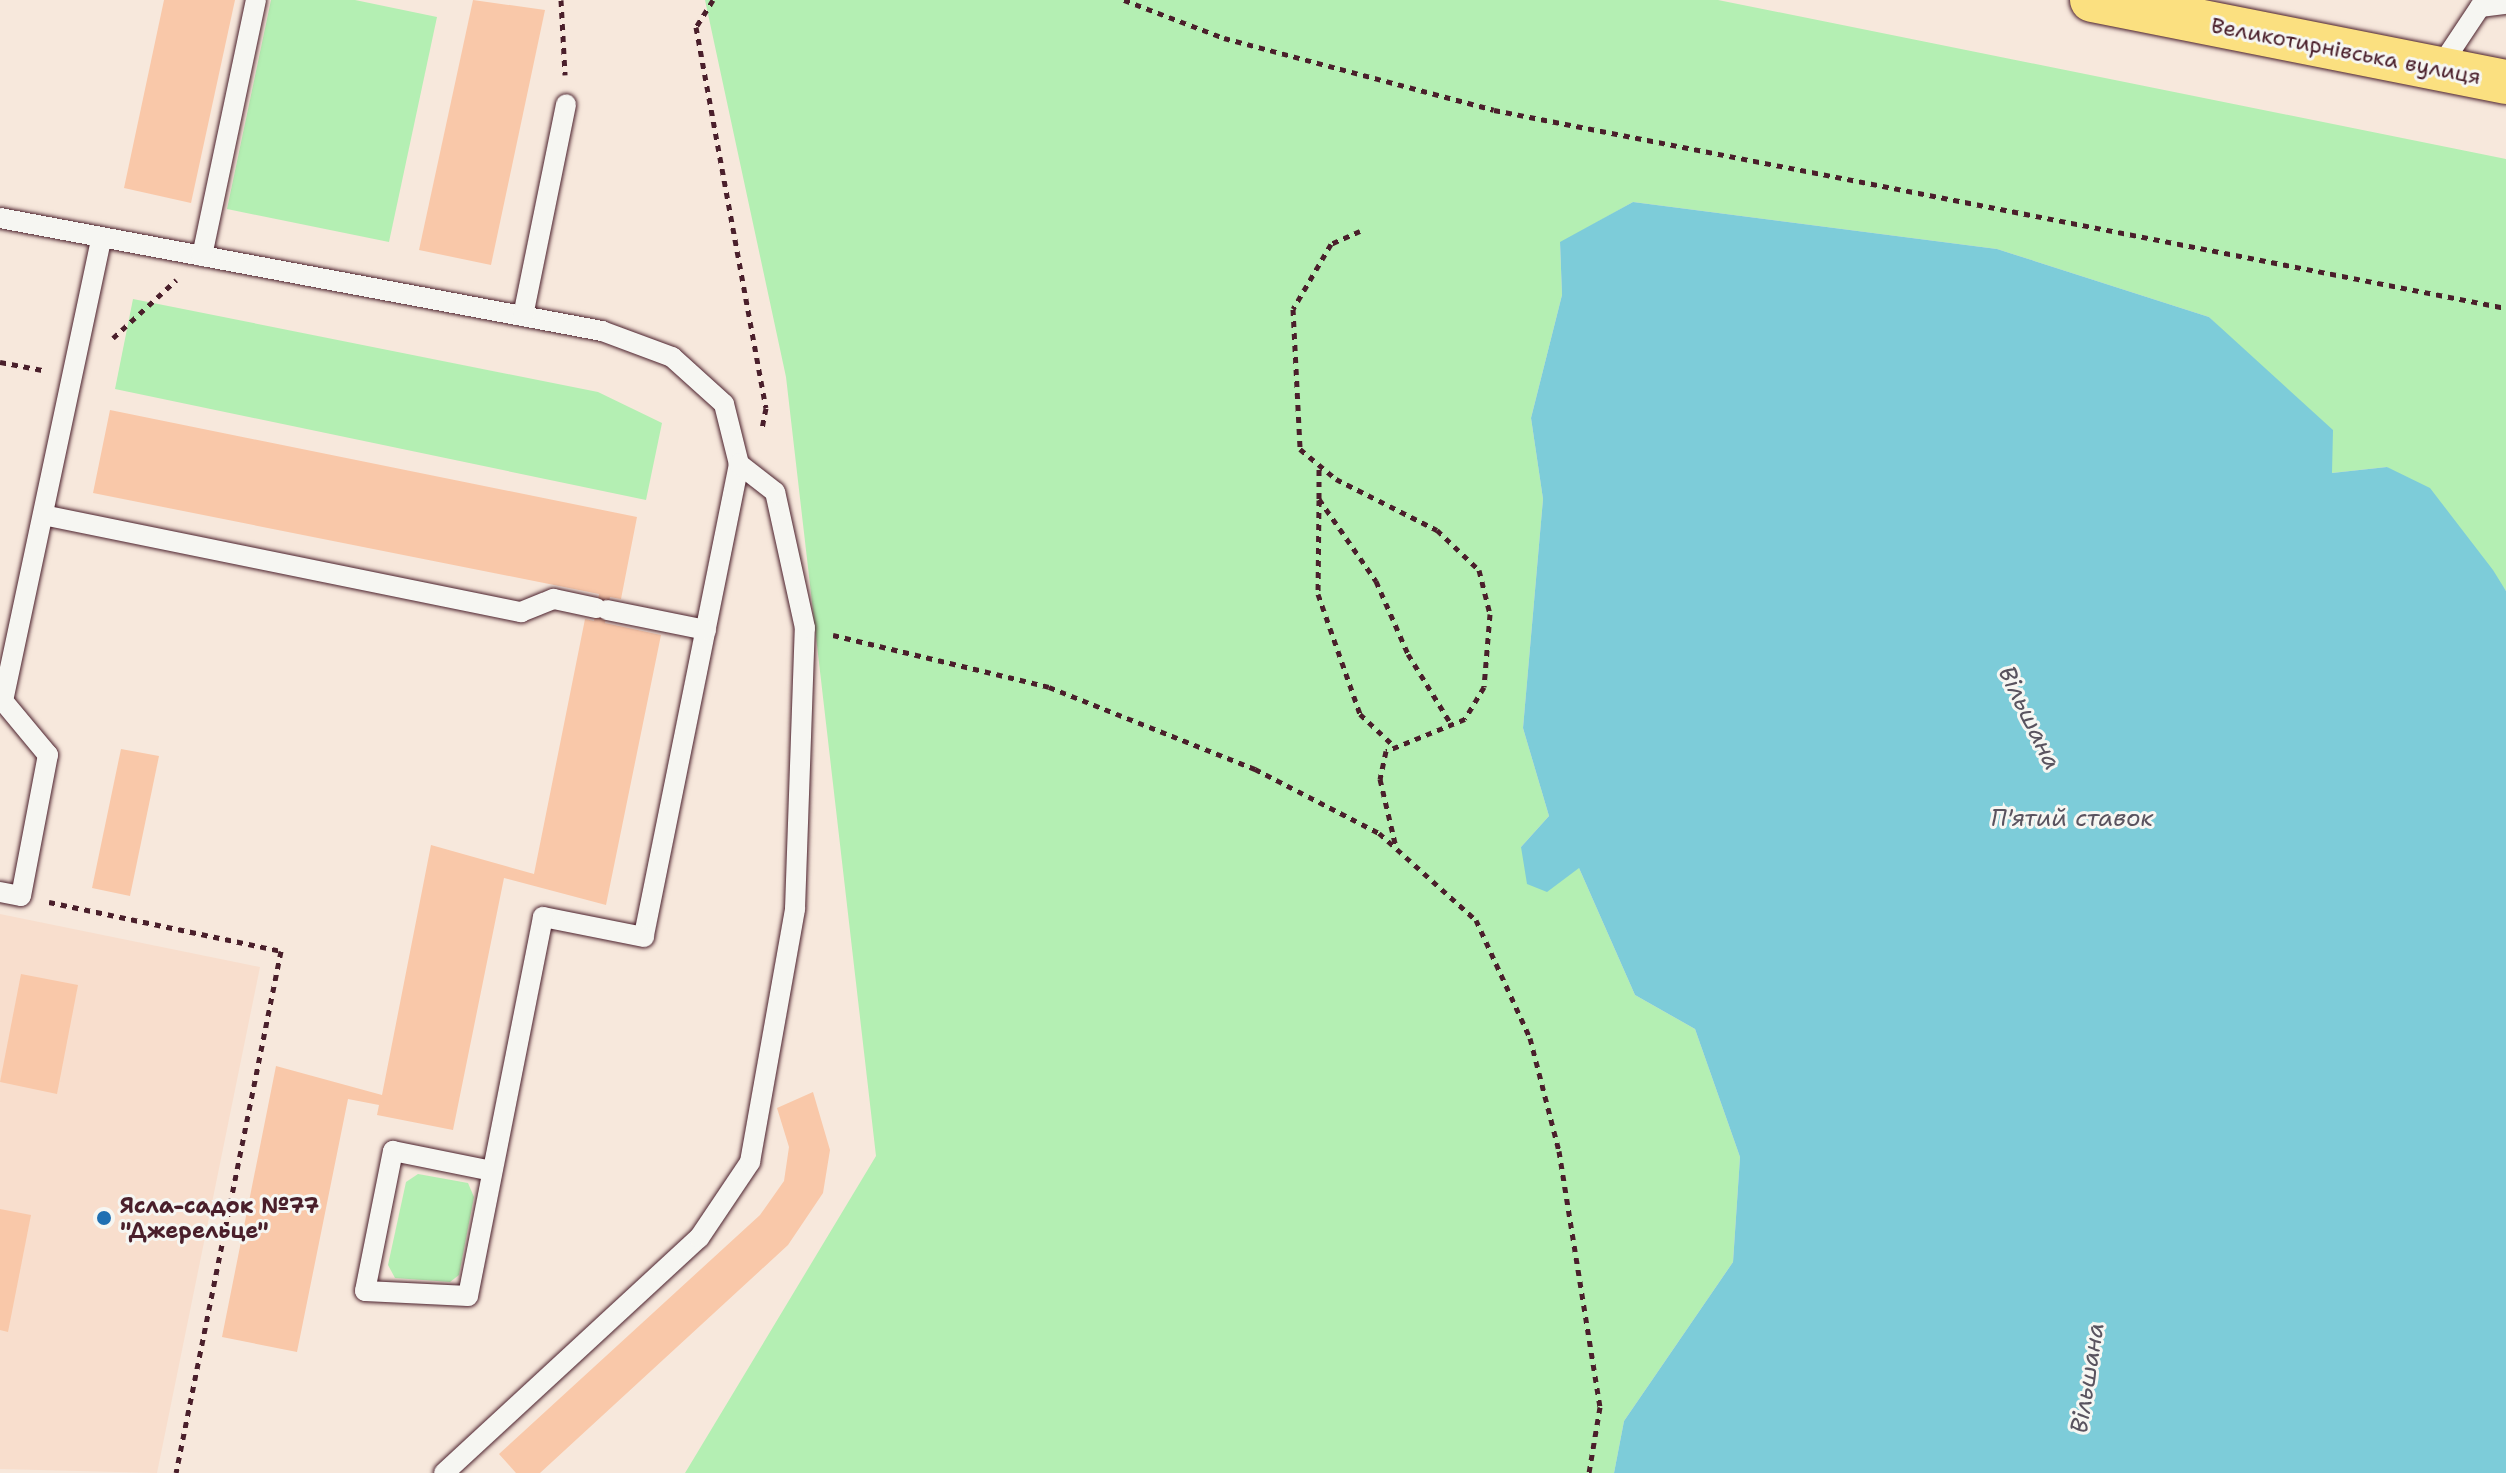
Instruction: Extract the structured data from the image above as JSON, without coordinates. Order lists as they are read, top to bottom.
{
  "streets": {
    "main road": ["Великотирнівська вулиця"]
  },
  "water": ["Вільшана", "П'ятий ставок"],
  "places": ["Ясла-садок №77 \"Джерельце\""]
}
